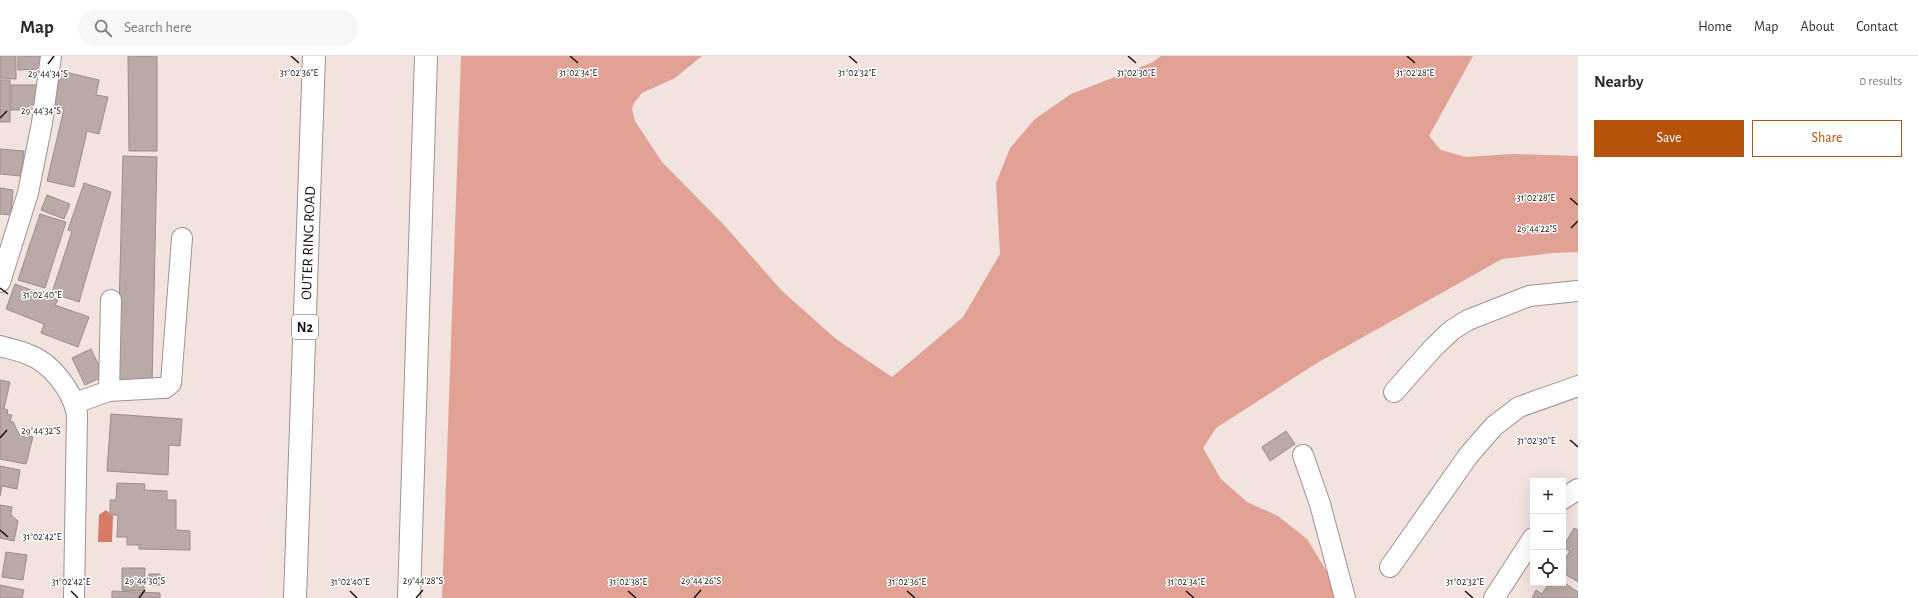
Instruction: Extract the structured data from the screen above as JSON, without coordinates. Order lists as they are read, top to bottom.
{
  "streets": {
    "highway": ["OUTER RING ROAD", "N2"]
  },
  "page": {
    "header": "Map",
    "search": "Search here",
    "nav": [
      "Home",
      "Map",
      "About",
      "Contact"
    ],
    "heading": ["Nearby", "0 results"],
    "buttons": ["Save", "Share"],
    "map_buttons": ["+", "−"]
  },
  "coordinates": [
    "31°02'36\"E",
    "31°02'34\"E",
    "31°02'32\"E",
    "31°02'30\"E",
    "31°02'28\"E",
    "29°44'34\"S",
    "29°44'22\"S",
    "31°02'40\"E",
    "29°44'32\"S",
    "31°02'42\"E",
    "29°44'30\"S",
    "29°44'28\"S",
    "29°44'26\"S",
    "31°02'38\"E"
  ]
}
